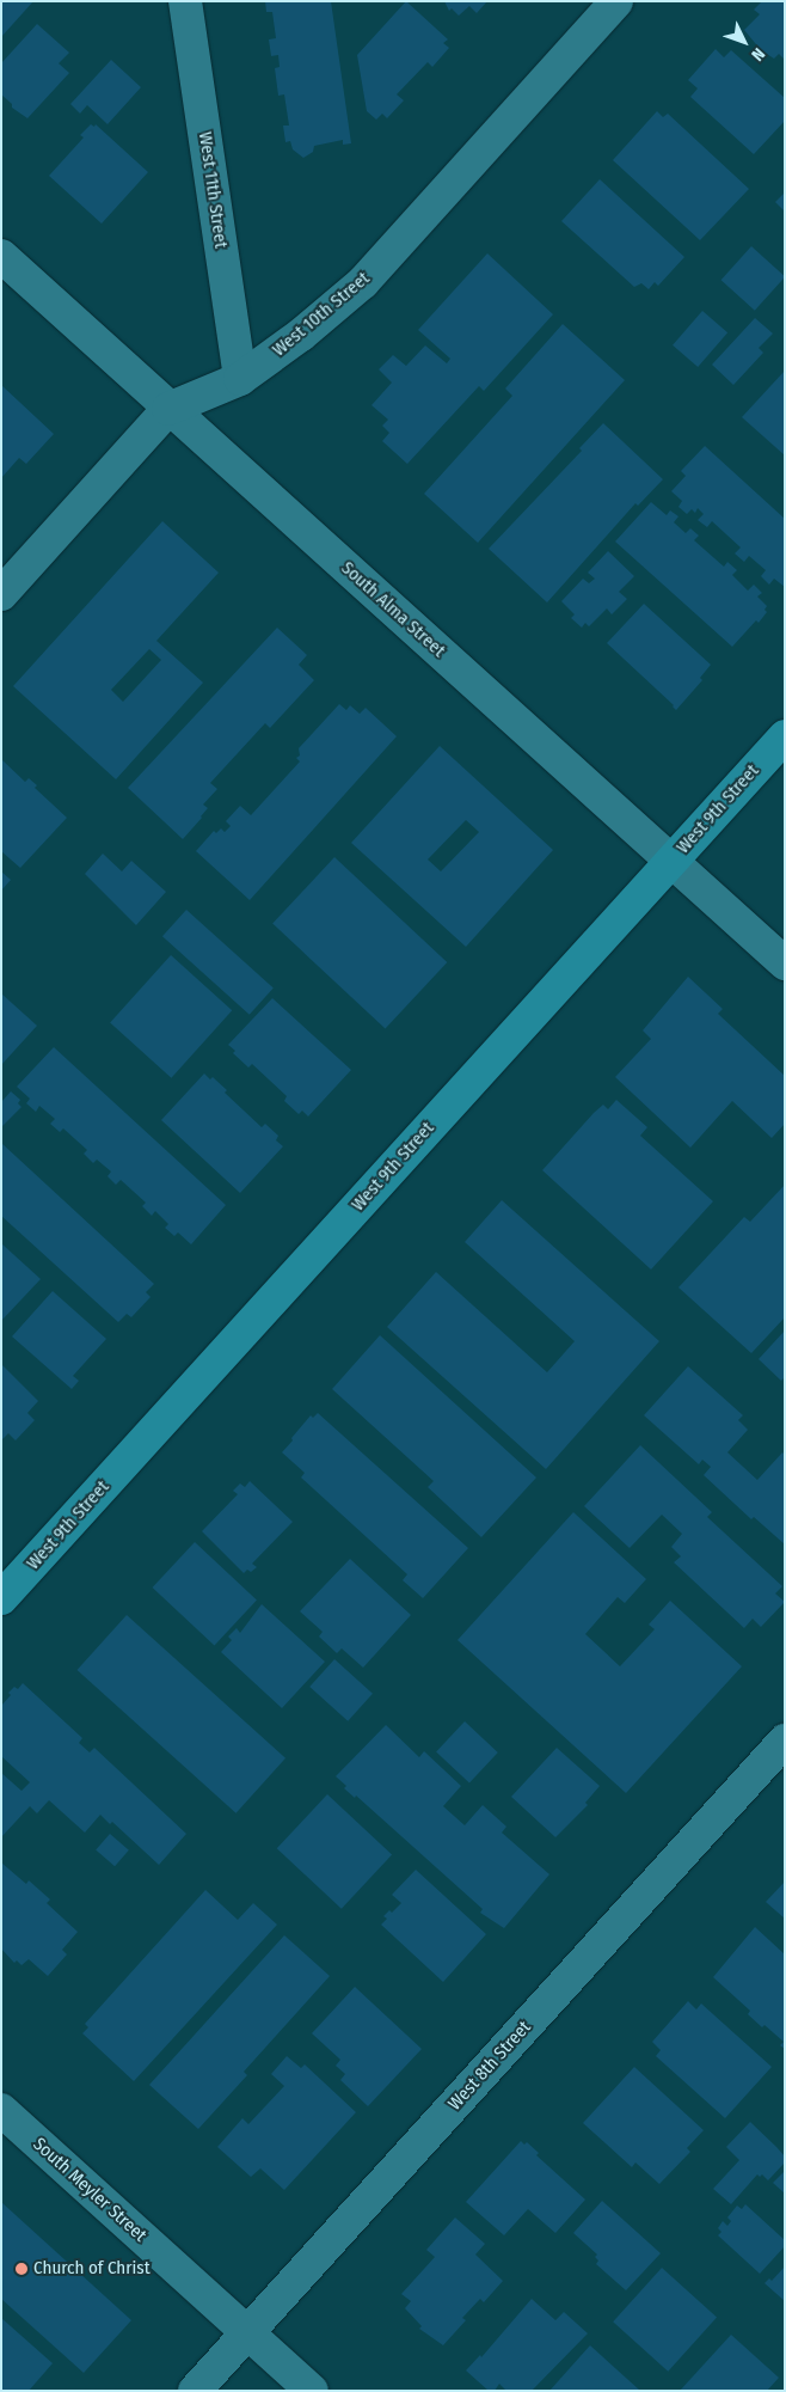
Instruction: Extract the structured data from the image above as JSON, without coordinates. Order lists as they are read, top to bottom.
{
  "streets": {
    "main road": ["West 9th Street"],
    "street": [
      "West 11th Street",
      "West 10th Street",
      "South Alma Street",
      "West 8th Street",
      "South Meyler Street"
    ]
  },
  "crossings": [
    ["West 11th Street", "West 10th Street"],
    ["West 10th Street", "South Alma Street"],
    ["South Alma Street", "West 9th Street"],
    ["West 8th Street", "South Meyler Street"]
  ],
  "places": ["Church of Christ"],
  "north": "bottom right"
}
